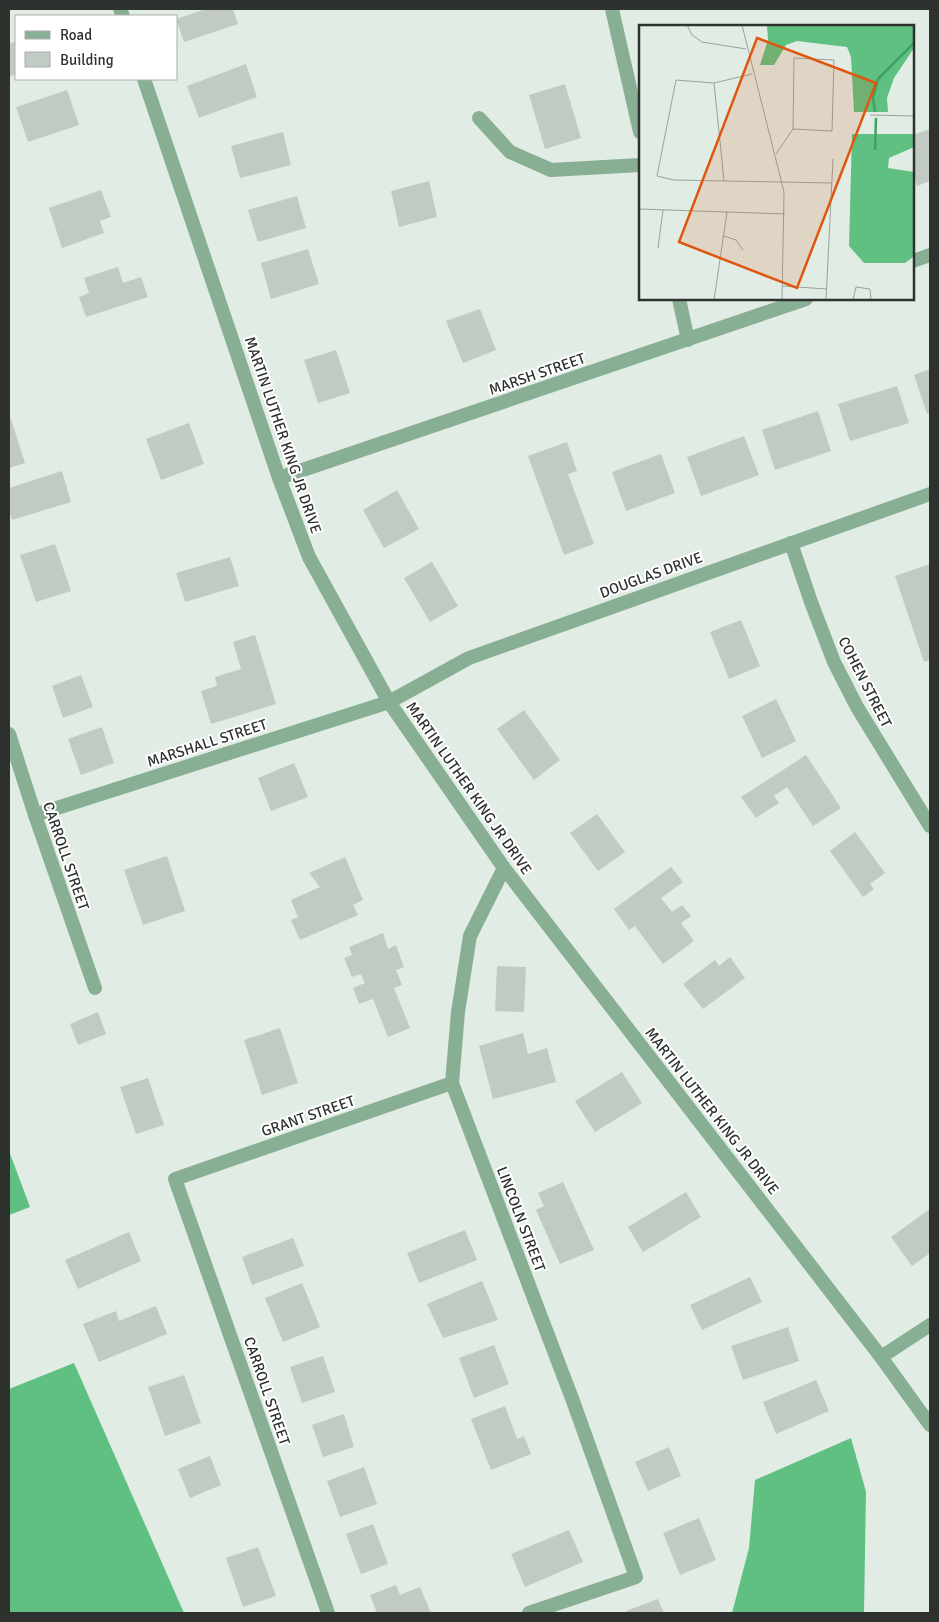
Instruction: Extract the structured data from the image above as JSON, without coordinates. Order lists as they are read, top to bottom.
{
  "streets": {
    "street": [
      "MARSH STREET",
      "MARTIN LUTHER KING JR DRIVE",
      "DOUGLAS DRIVE",
      "COHEN STREET",
      "MARSHALL STREET",
      "CARROLL STREET",
      "GRANT STREET",
      "LINCOLN STREET"
    ]
  },
  "crossings": [
    ["MARSH STREET", "MARTIN LUTHER KING JR DRIVE"],
    ["MARTIN LUTHER KING JR DRIVE", "DOUGLAS DRIVE"],
    ["MARTIN LUTHER KING JR DRIVE", "MARSHALL STREET"],
    ["MARTIN LUTHER KING JR DRIVE", "LINCOLN STREET"],
    ["DOUGLAS DRIVE", "COHEN STREET"],
    ["DOUGLAS DRIVE", "MARSHALL STREET"],
    ["MARSHALL STREET", "CARROLL STREET"],
    ["CARROLL STREET", "GRANT STREET"],
    ["GRANT STREET", "LINCOLN STREET"]
  ],
  "legend": ["Road", "Building"]
}
